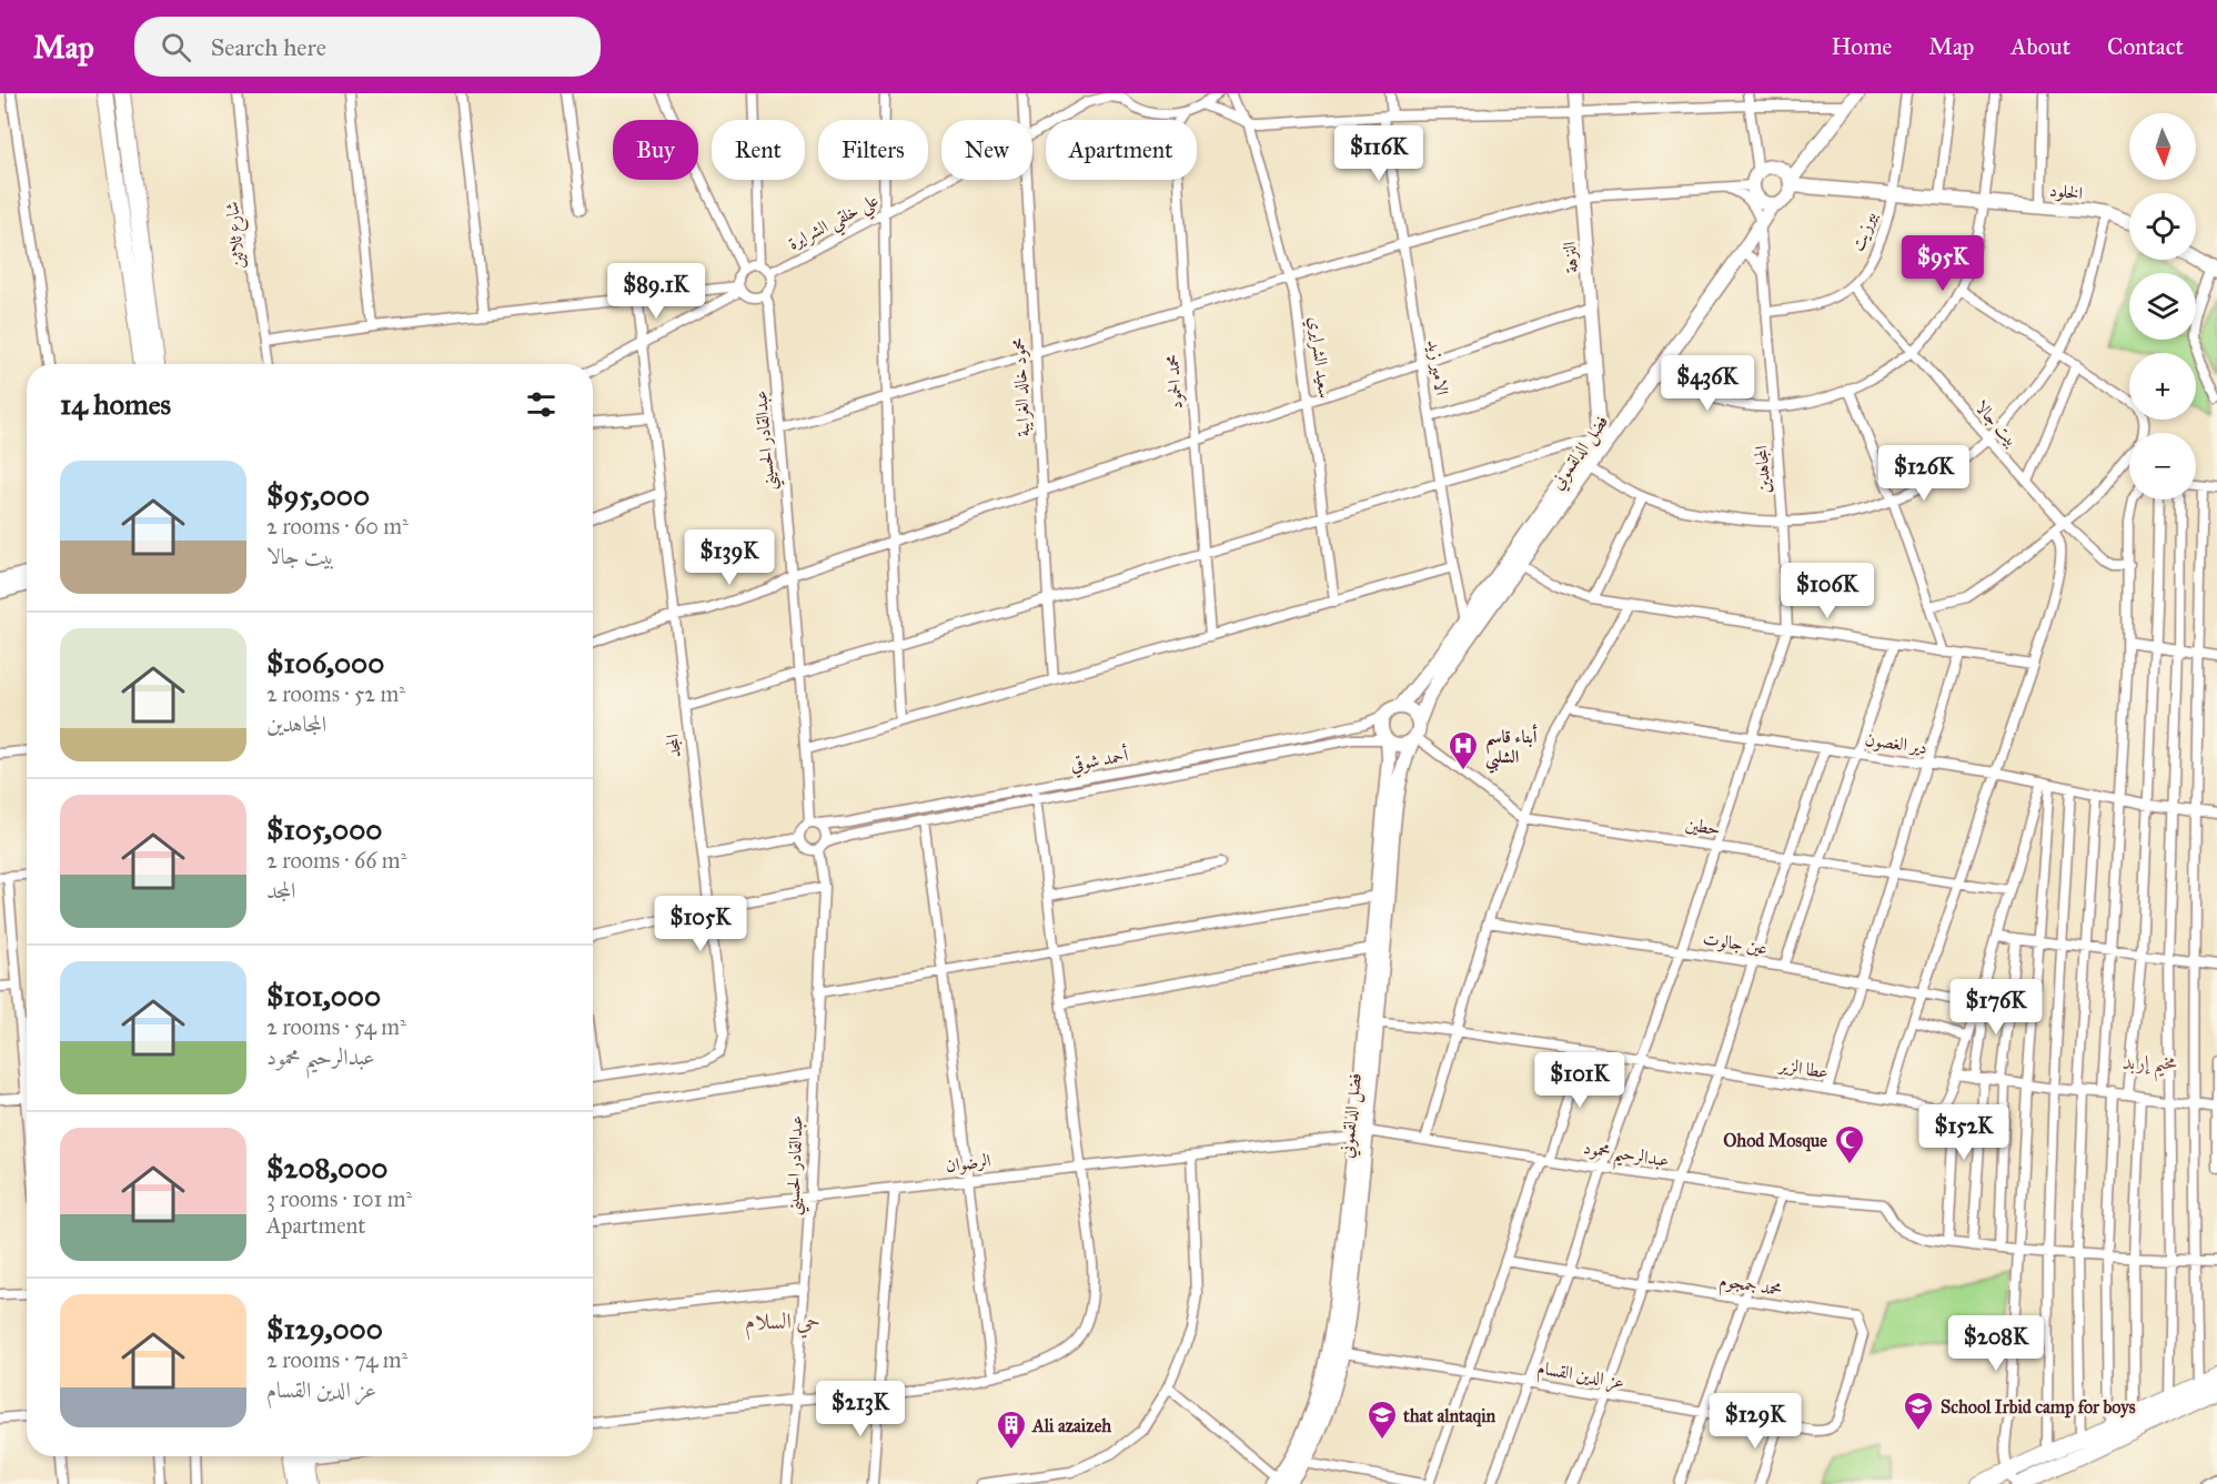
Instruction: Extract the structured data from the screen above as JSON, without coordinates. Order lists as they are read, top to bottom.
{
  "streets": {
    "main road": ["الخلود", "النزهة", "فضل الدلقموني"],
    "street": [
      "علي خلقي الشرايرة",
      "بيرزيت",
      "شارع ثلاثين",
      "سعيد الشرايري",
      "الامير زيد",
      "محمد الحمود",
      "محمود خالد الغرايبة",
      "بيت جالا",
      "عبدالقادر الحسيني",
      "المجاهدين",
      "دير الغصون",
      "المجد",
      "أحمد شوقي",
      "حطين",
      "عين جالوت",
      "عطا الزير",
      "عبدالرحيم محمود",
      "الرضوان",
      "محمد جمجوم",
      "عز الدين القسام"
    ]
  },
  "crossings": [
    ["الخلود", "بيرزيت"],
    ["الخلود", "فضل الدلقموني"],
    ["علي خلقي الشرايرة", "عبدالقادر الحسيني"],
    ["بيرزيت", "بيت جالا"],
    ["بيرزيت", "المجاهدين"],
    ["عبدالقادر الحسيني", "أحمد شوقي"],
    ["عبدالقادر الحسيني", "الرضوان"],
    ["فضل الدلقموني", "المجاهدين"],
    ["فضل الدلقموني", "أحمد شوقي"],
    ["فضل الدلقموني", "حطين"],
    ["فضل الدلقموني", "عطا الزير"],
    ["فضل الدلقموني", "عبدالرحيم محمود"],
    ["فضل الدلقموني", "الرضوان"],
    ["فضل الدلقموني", "عز الدين القسام"],
    ["أحمد شوقي", "حطين"],
    ["عبدالرحيم محمود", "الرضوان"],
    ["محمد جمجوم", "عز الدين القسام"]
  ],
  "districts": ["مخيم إربد", "حي السلام"],
  "places": {
    "hospital": ["أبناء قاسم الشلبي"],
    "mosque": ["Ohod Mosque"],
    "school or university": ["School Irbid camp for boys", "that alntaqin"],
    "building": ["Ali azaizeh"]
  },
  "north": "bottom",
  "page": {
    "header": "Map",
    "search": "Search here",
    "nav": [
      "Home",
      "Map",
      "About",
      "Contact"
    ],
    "map_buttons": ["+", "−"],
    "chip": [
      "Buy",
      "Rent",
      "Filters",
      "New",
      "Apartment"
    ],
    "price": [
      "$116K",
      "$95K",
      "$89.1K",
      "$436K",
      "$126K",
      "$139K",
      "$106K",
      "$105K",
      "$176K",
      "$101K",
      "$152K",
      "$208K",
      "$213K",
      "$129K"
    ],
    "heading": "14 homes",
    "list": [
      {
        "name": "$95,000",
        "note": "2 rooms · 60 m² · بيت جالا"
      },
      {
        "name": "$106,000",
        "note": "2 rooms · 52 m² · المجاهدين"
      },
      {
        "name": "$105,000",
        "note": "2 rooms · 66 m² · المجد"
      },
      {
        "name": "$101,000",
        "note": "2 rooms · 54 m² · عبدالرحيم محمود"
      },
      {
        "name": "$208,000",
        "note": "3 rooms · 101 m² · Apartment"
      },
      {
        "name": "$129,000",
        "note": "2 rooms · 74 m² · عز الدين القسام"
      }
    ]
  }
}
